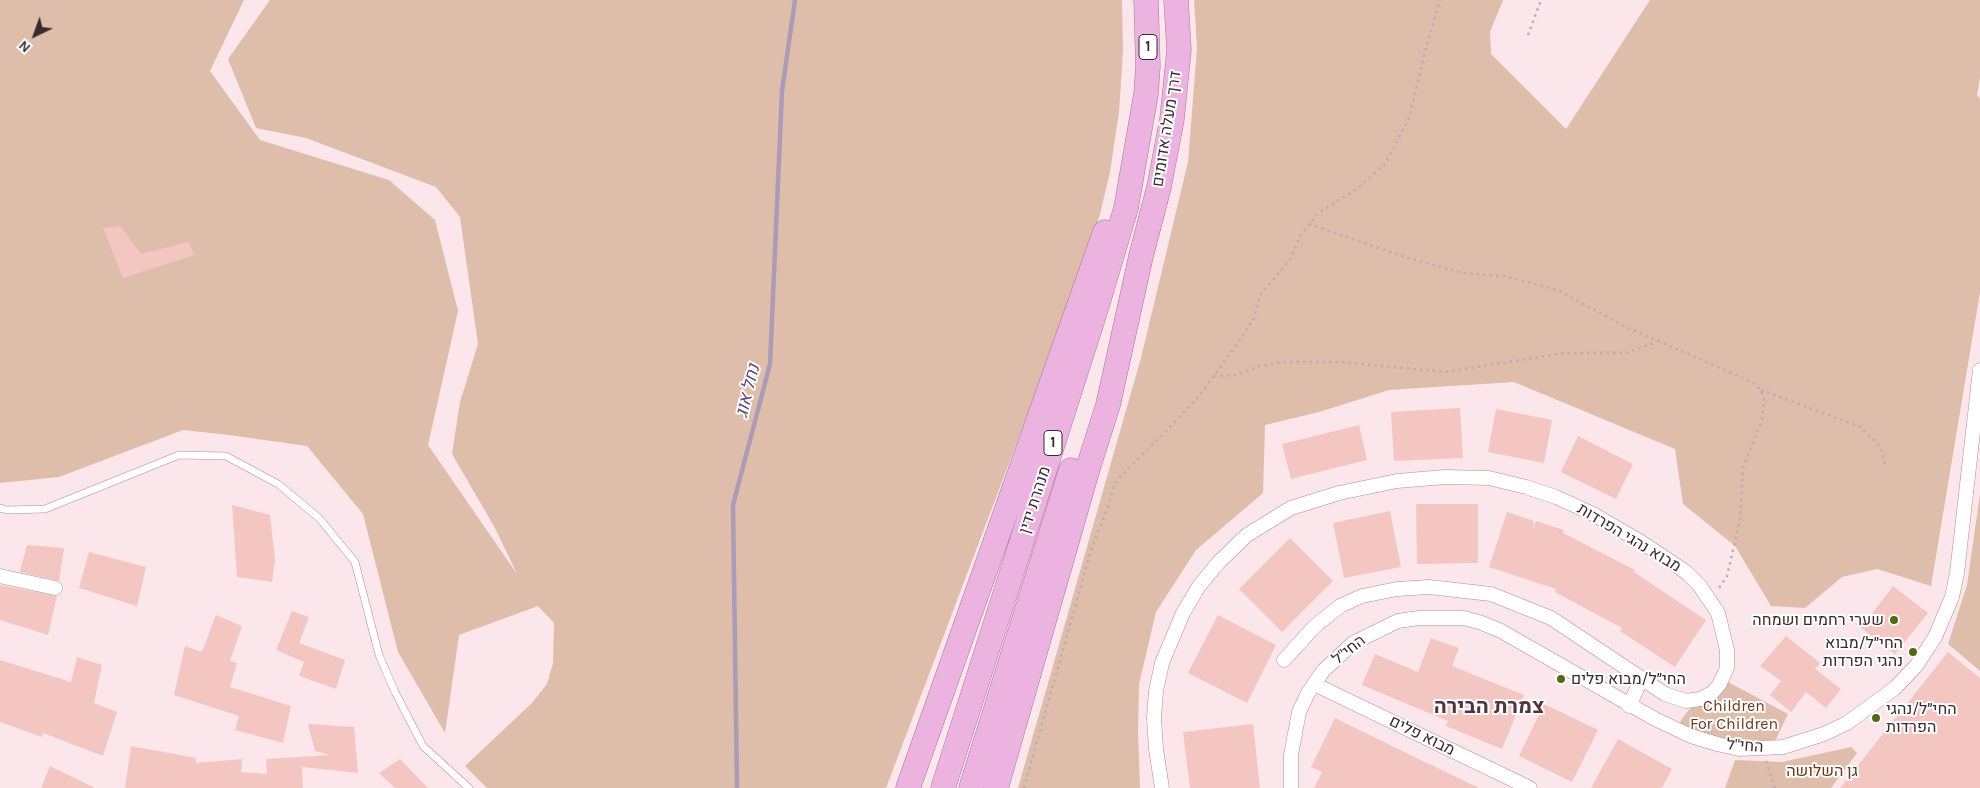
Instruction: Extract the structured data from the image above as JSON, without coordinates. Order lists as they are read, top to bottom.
{
  "streets": {
    "highway": ["1", "דרך מעלה אדומים", "מנהרת ידין"],
    "street": ["מבוא נהגי הפרדות", "החי\"ל", "מבוא פלים"]
  },
  "crossings": [
    ["דרך מעלה אדומים", "מנהרת ידין"],
    ["החי\"ל", "מבוא פלים"]
  ],
  "districts": ["צמרת הבירה"],
  "water": ["נחל אוג"],
  "parks": ["Children For Children", "גן השלושה"],
  "places": [
    "שערי רחמים ושמחה",
    "החי״ל/מבוא נהגי הפרדות",
    "החי״ל/מבוא פלים",
    "החי״ל/נהגי הפרדות"
  ],
  "north": "bottom left"
}
